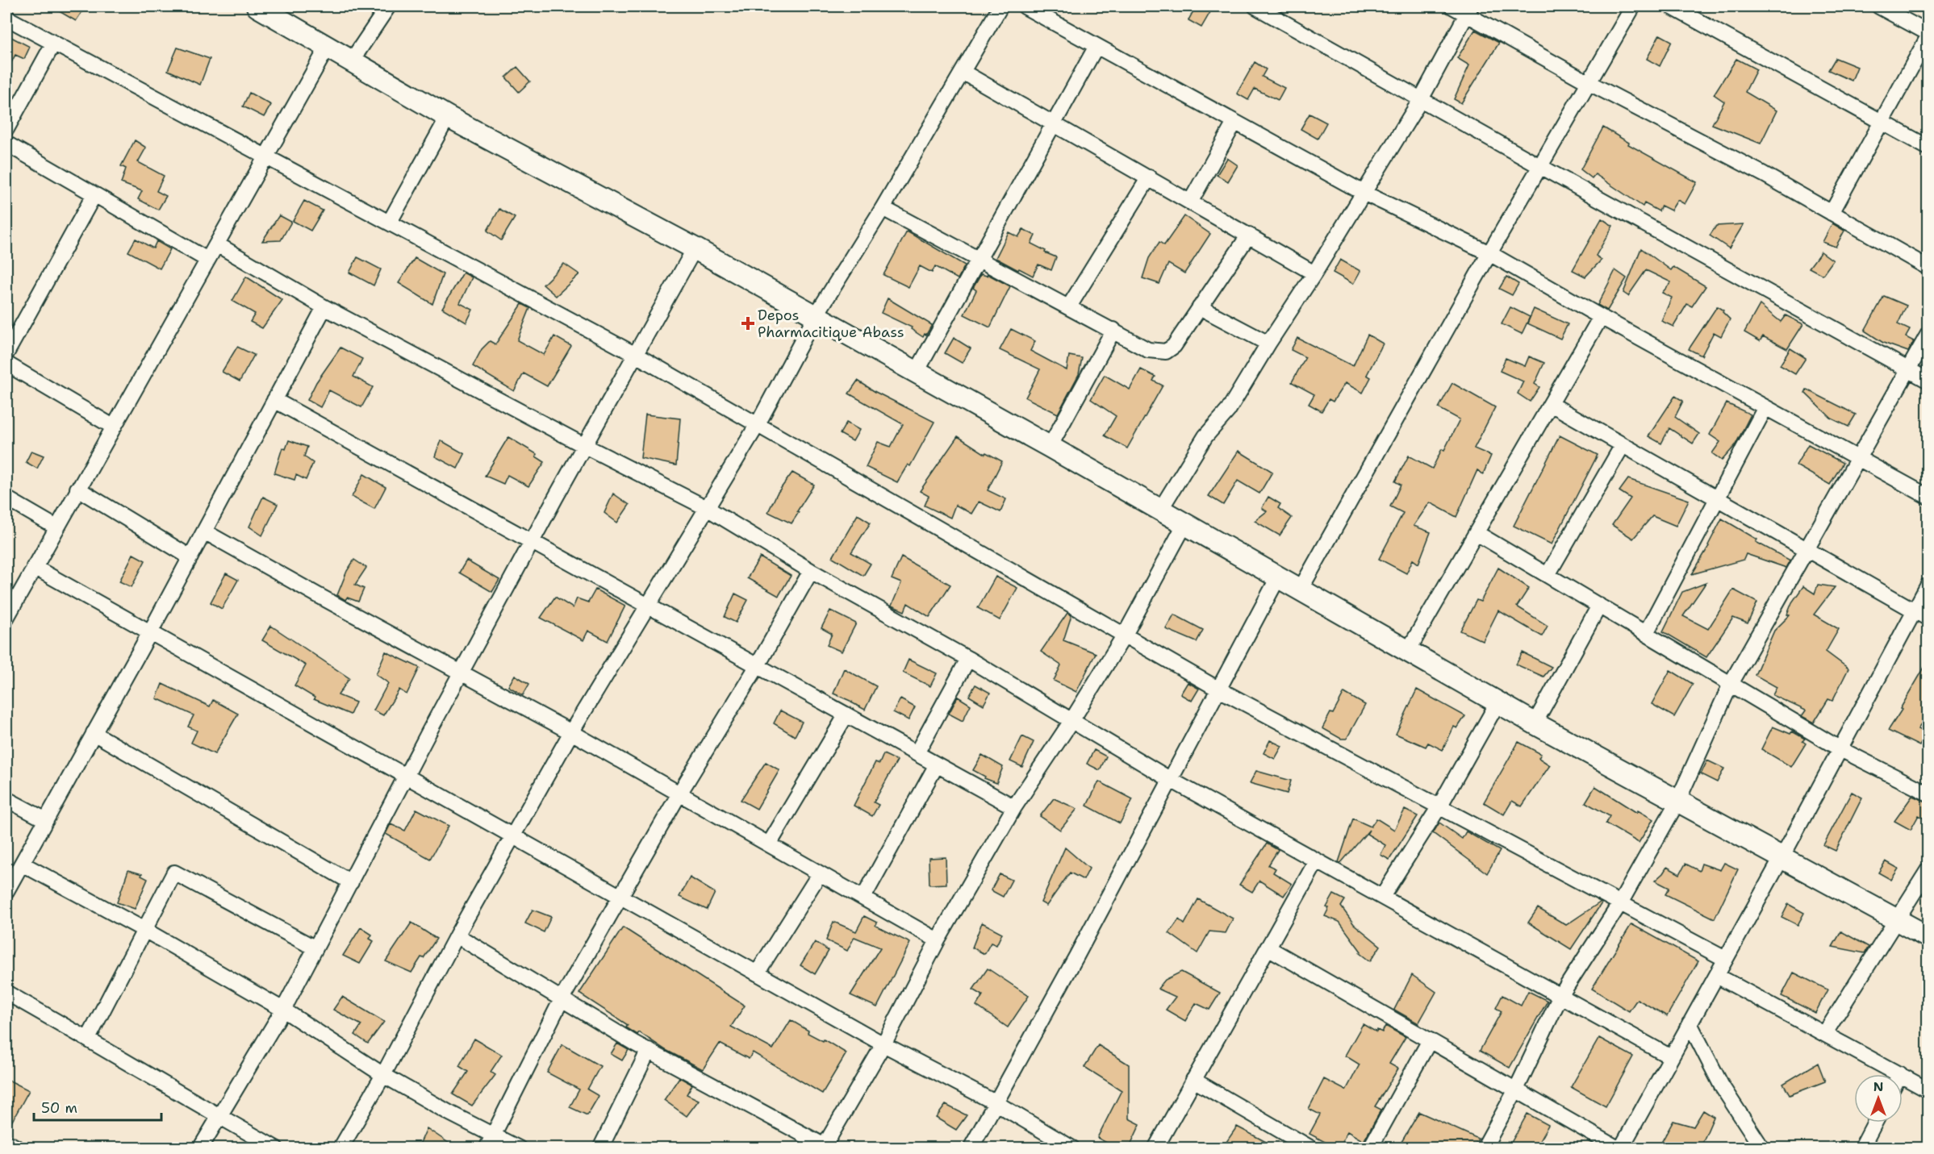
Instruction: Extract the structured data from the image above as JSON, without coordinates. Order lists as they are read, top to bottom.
{
  "places": {
    "health": ["Depos Pharmacitique Abass"]
  },
  "scale_bar": "50 m",
  "north": "top"
}
